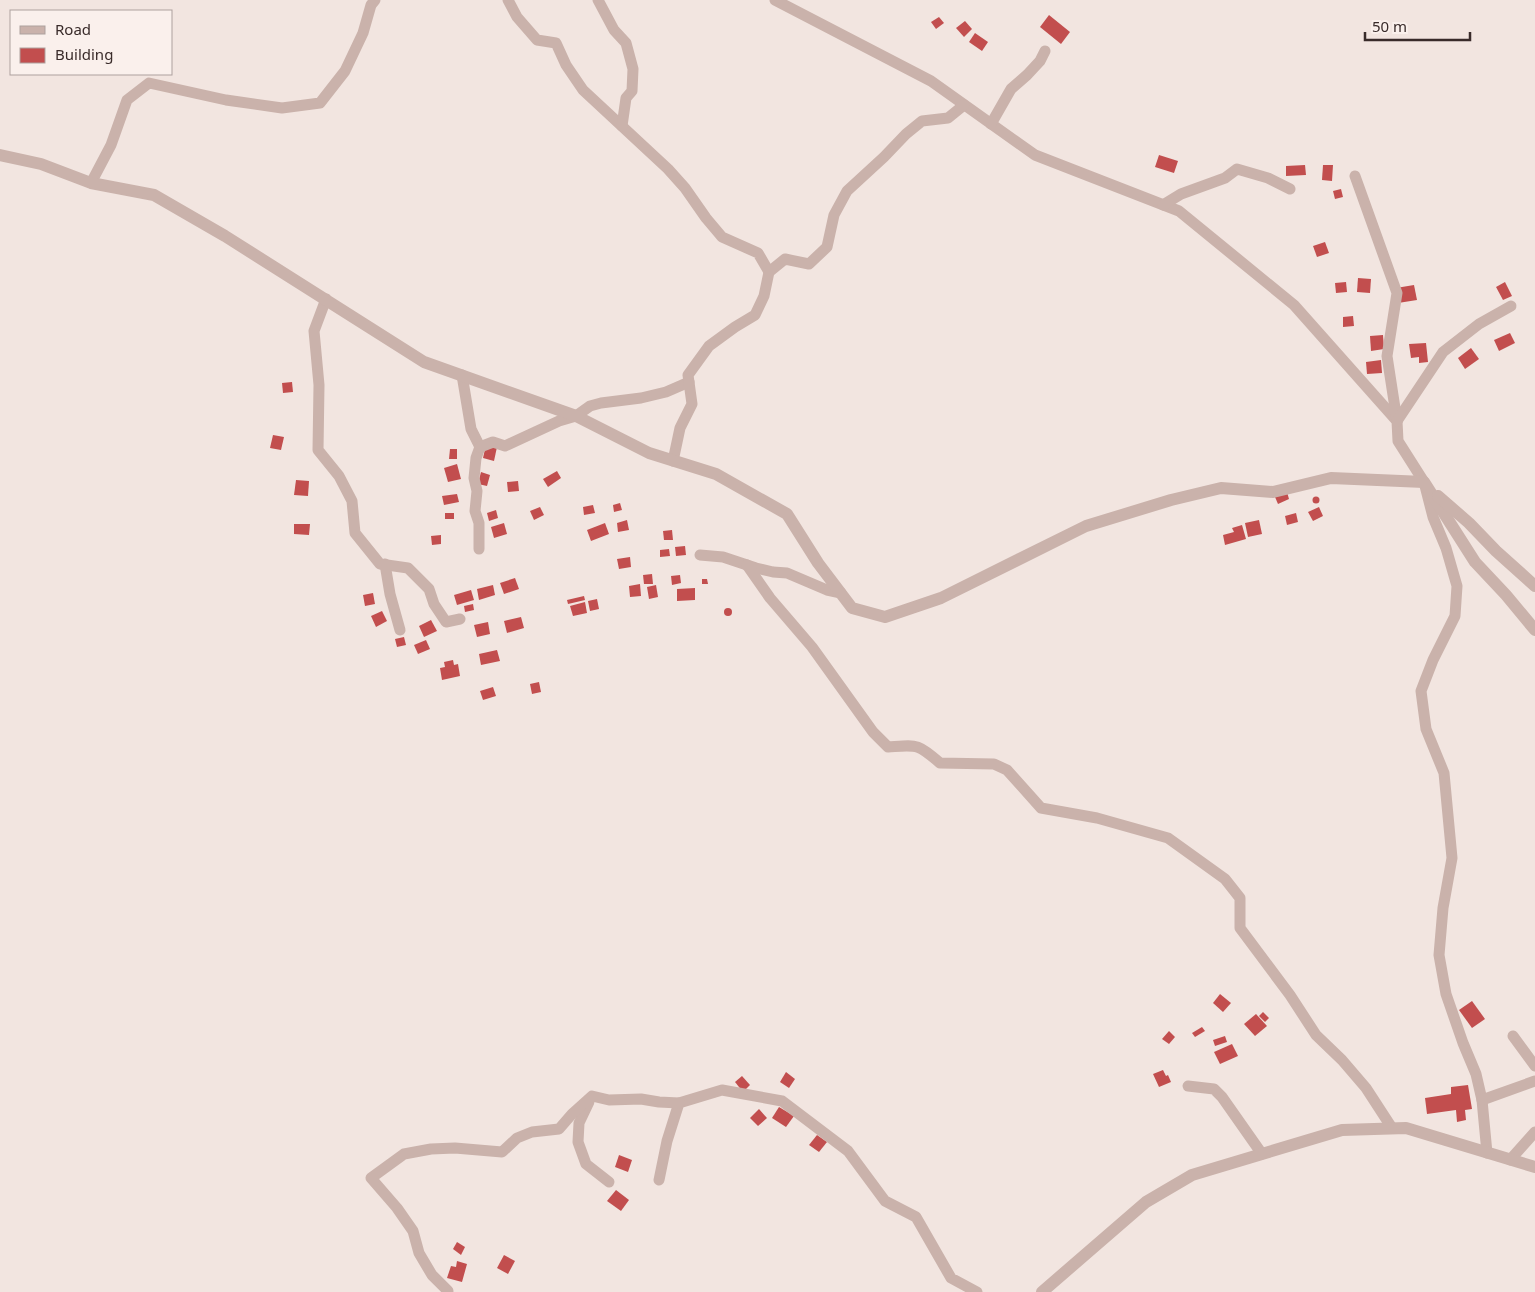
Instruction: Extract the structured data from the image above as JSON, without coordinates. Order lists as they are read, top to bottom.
{
  "legend": ["Road", "Building"],
  "scale_bar": "50 m"
}
